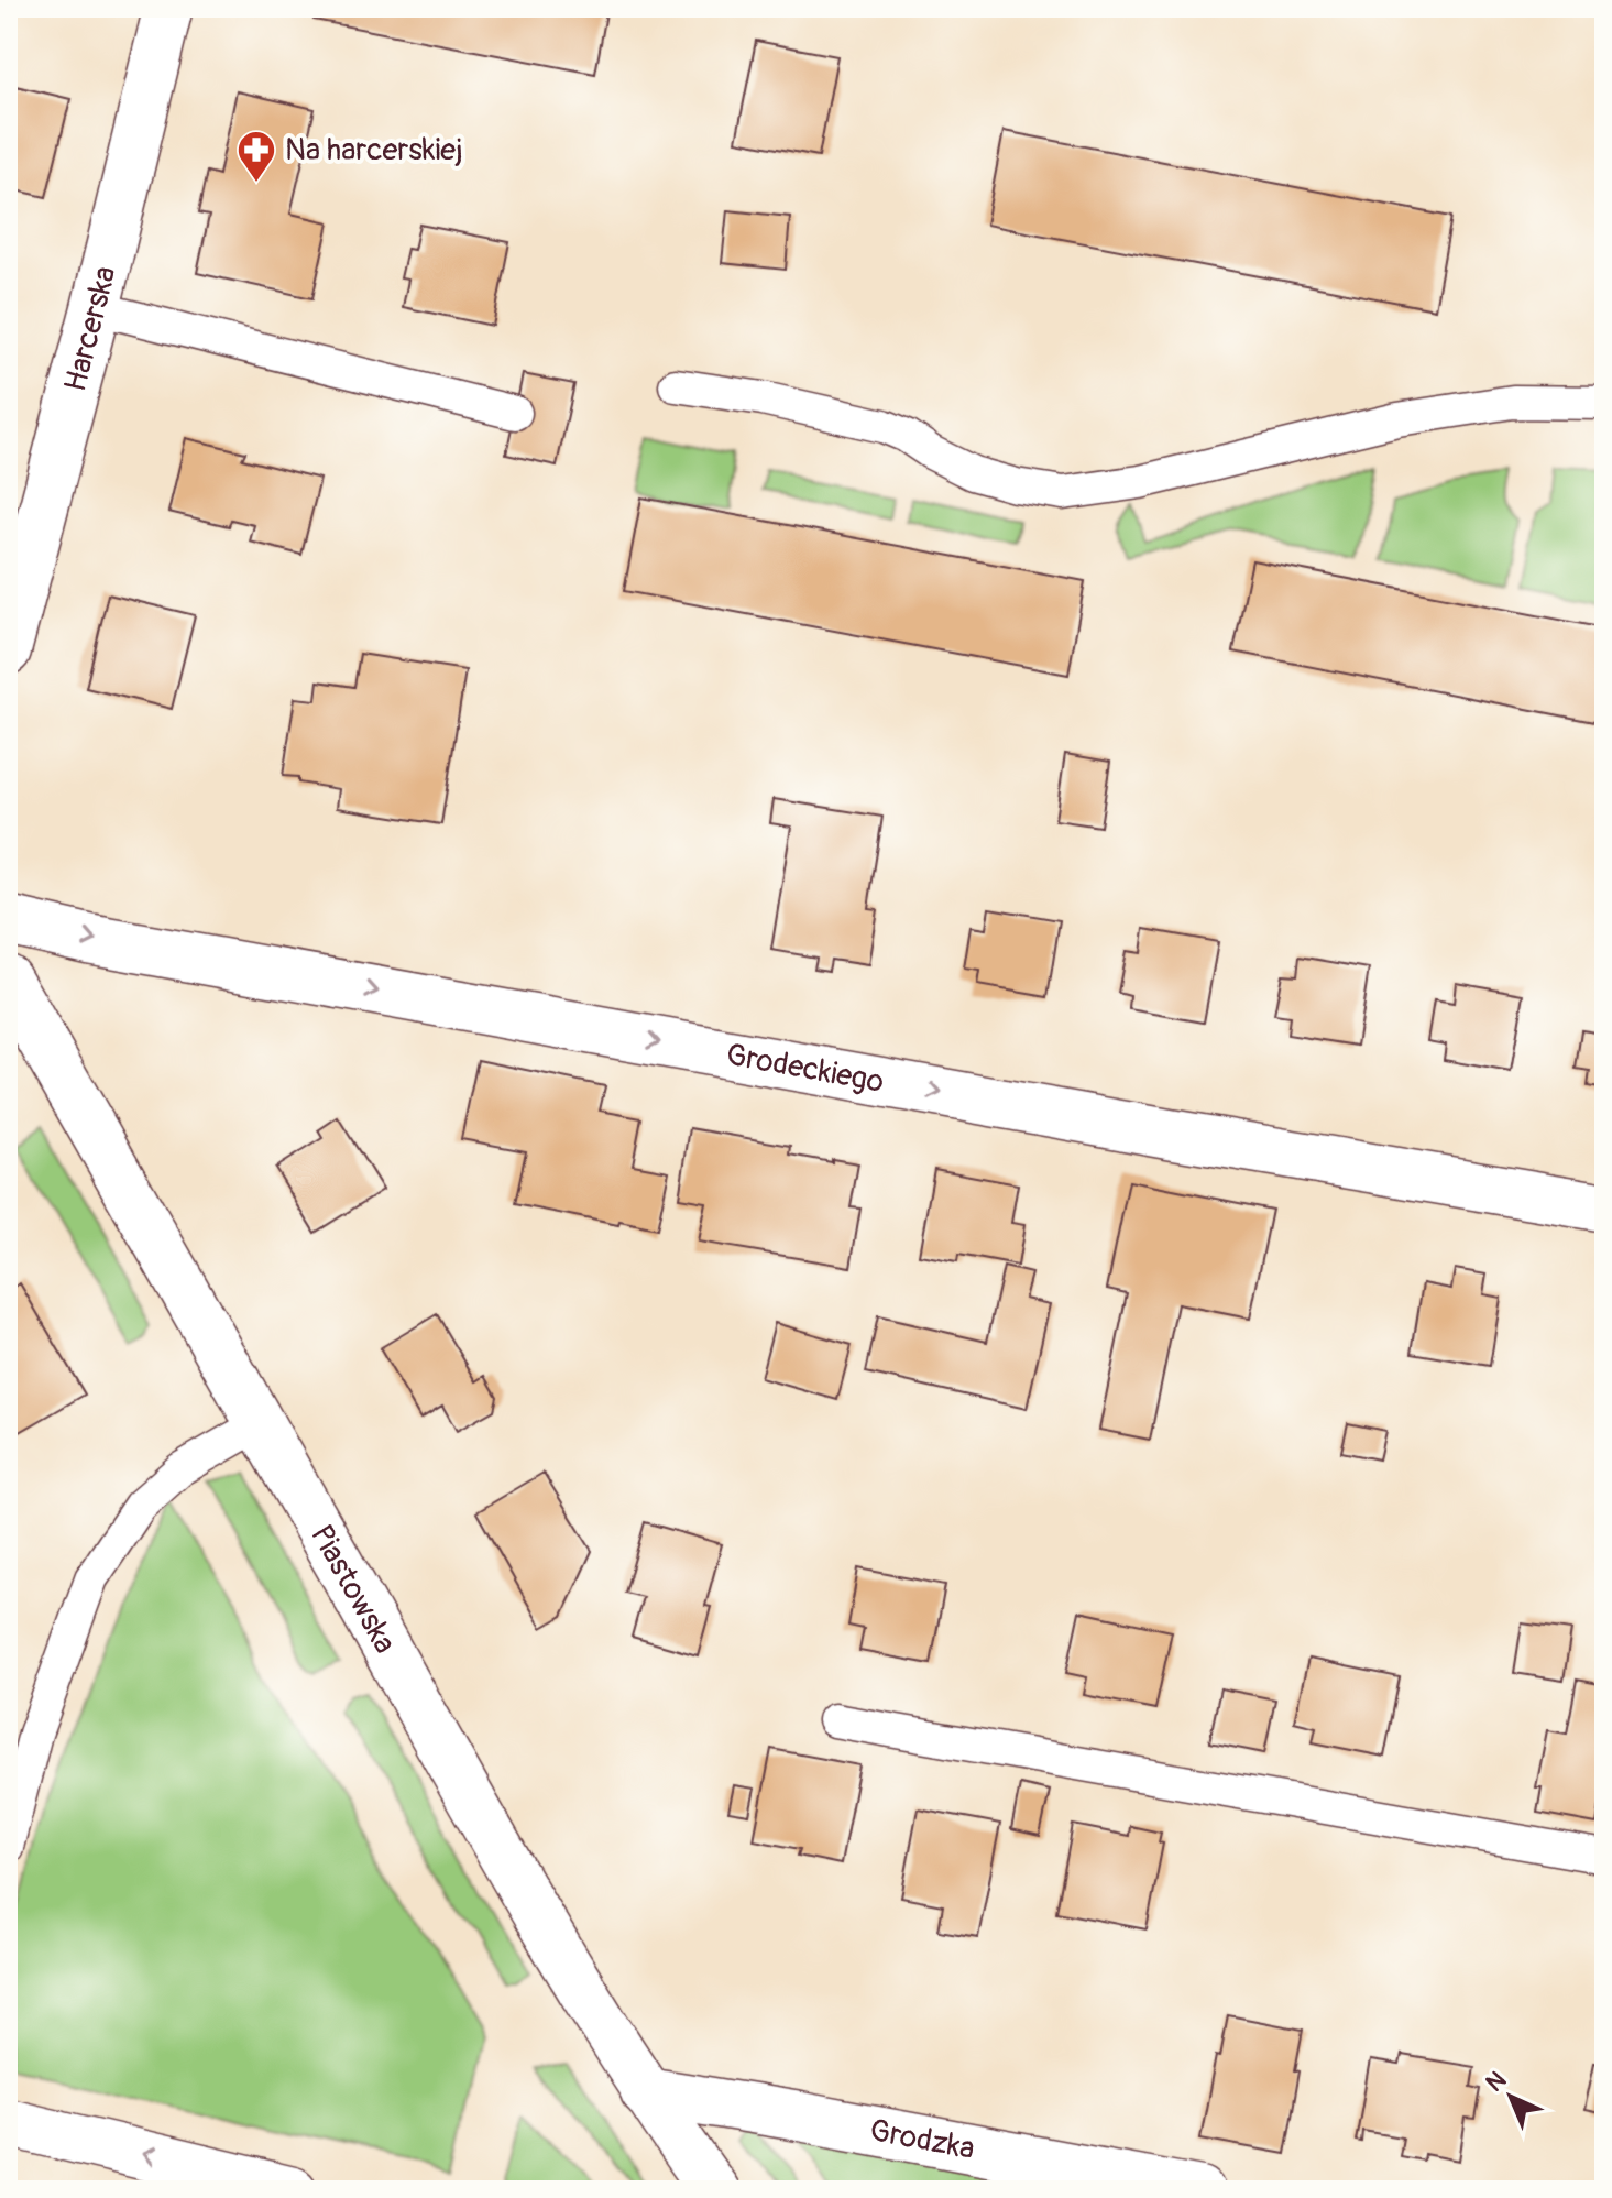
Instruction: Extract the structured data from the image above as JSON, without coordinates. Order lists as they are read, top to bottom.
{
  "streets": {
    "street": [
      "Harcerska",
      "Grodeckiego",
      "Piastowska",
      "Grodzka"
    ]
  },
  "crossings": [
    ["Piastowska", "Grodzka"]
  ],
  "one_way": ["Grodeckiego"],
  "places": {
    "pharmacy": ["Na harcerskiej"]
  },
  "north": "top left"
}
